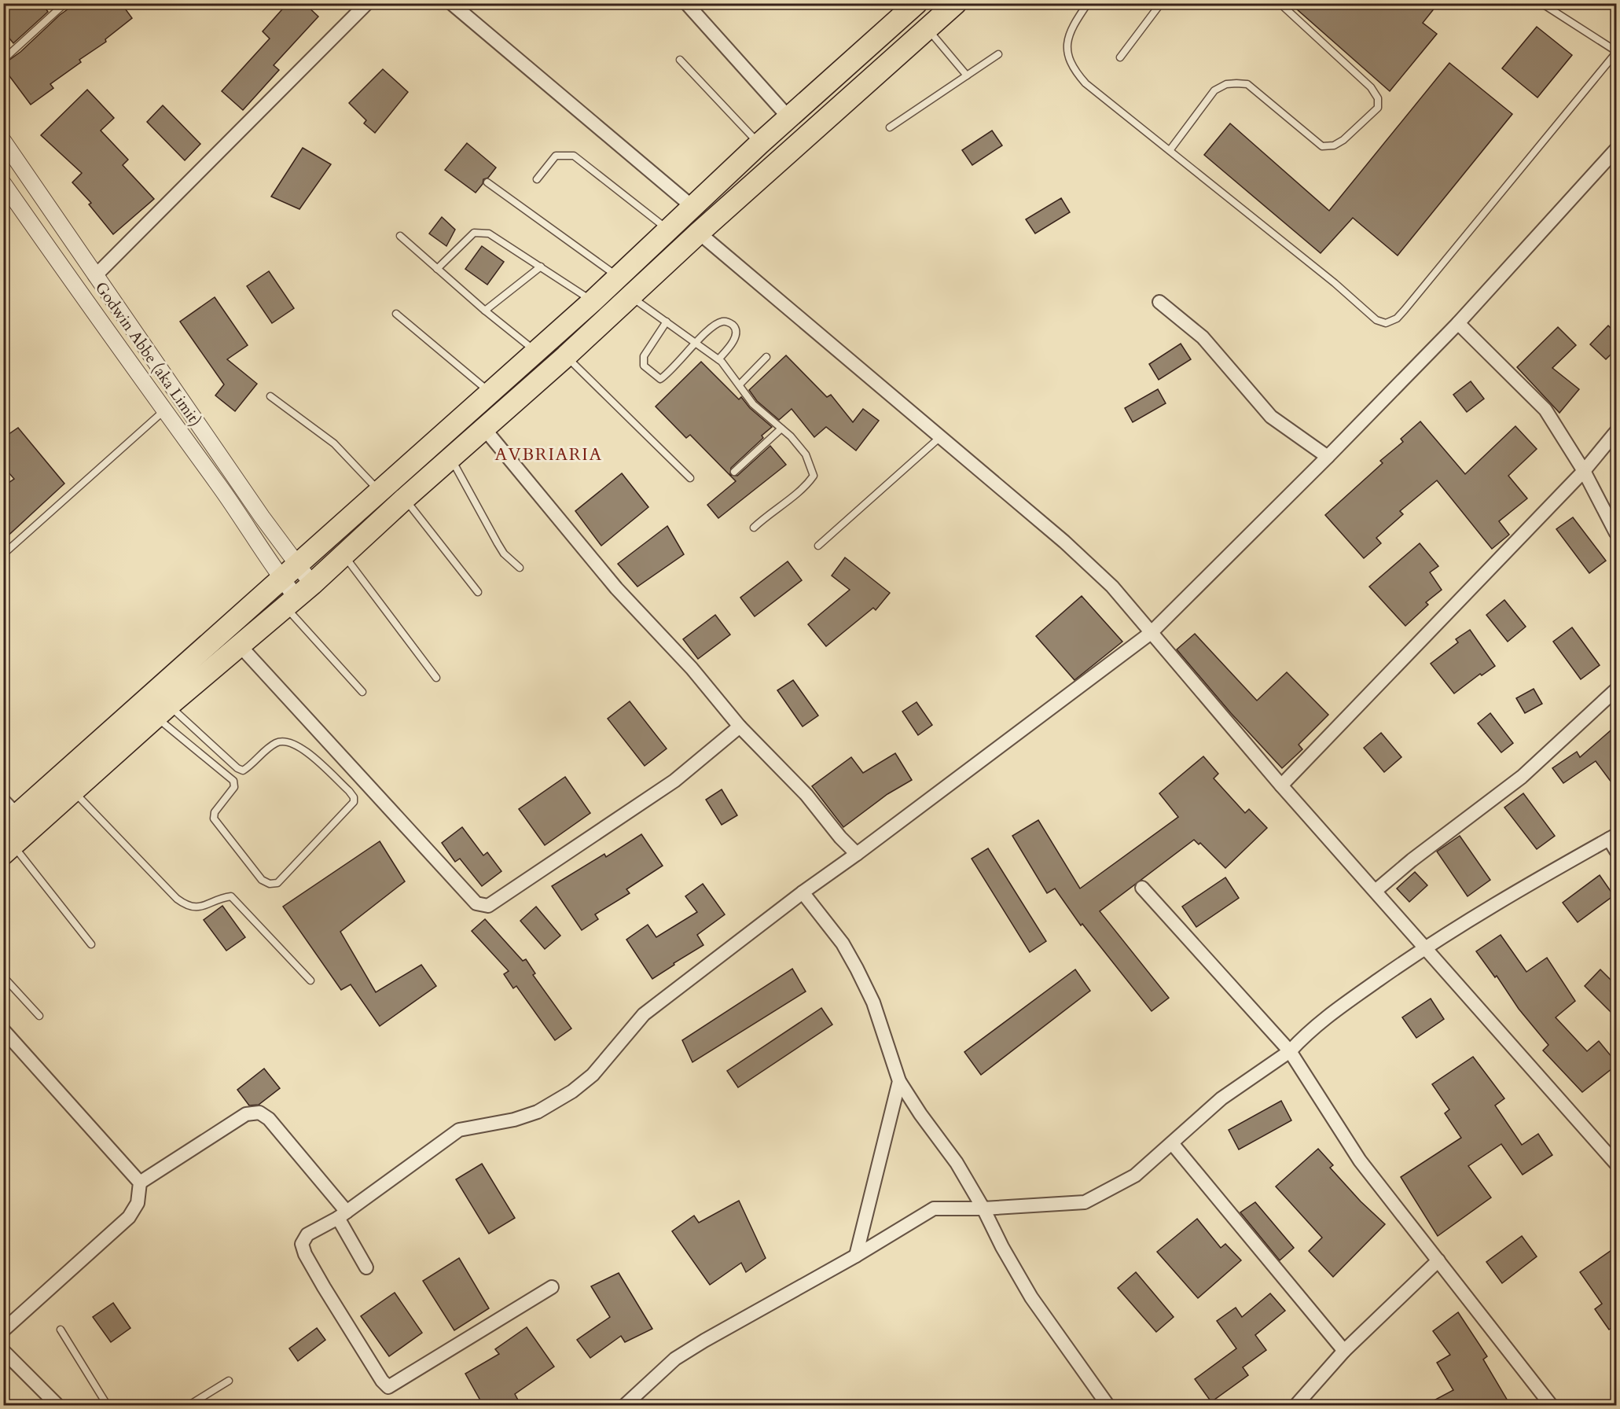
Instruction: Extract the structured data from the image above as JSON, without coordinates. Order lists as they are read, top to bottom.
{
  "streets": {
    "street": ["Godwin Abbe (aka Limit)"]
  },
  "districts": ["AVBRIARIA"]
}
